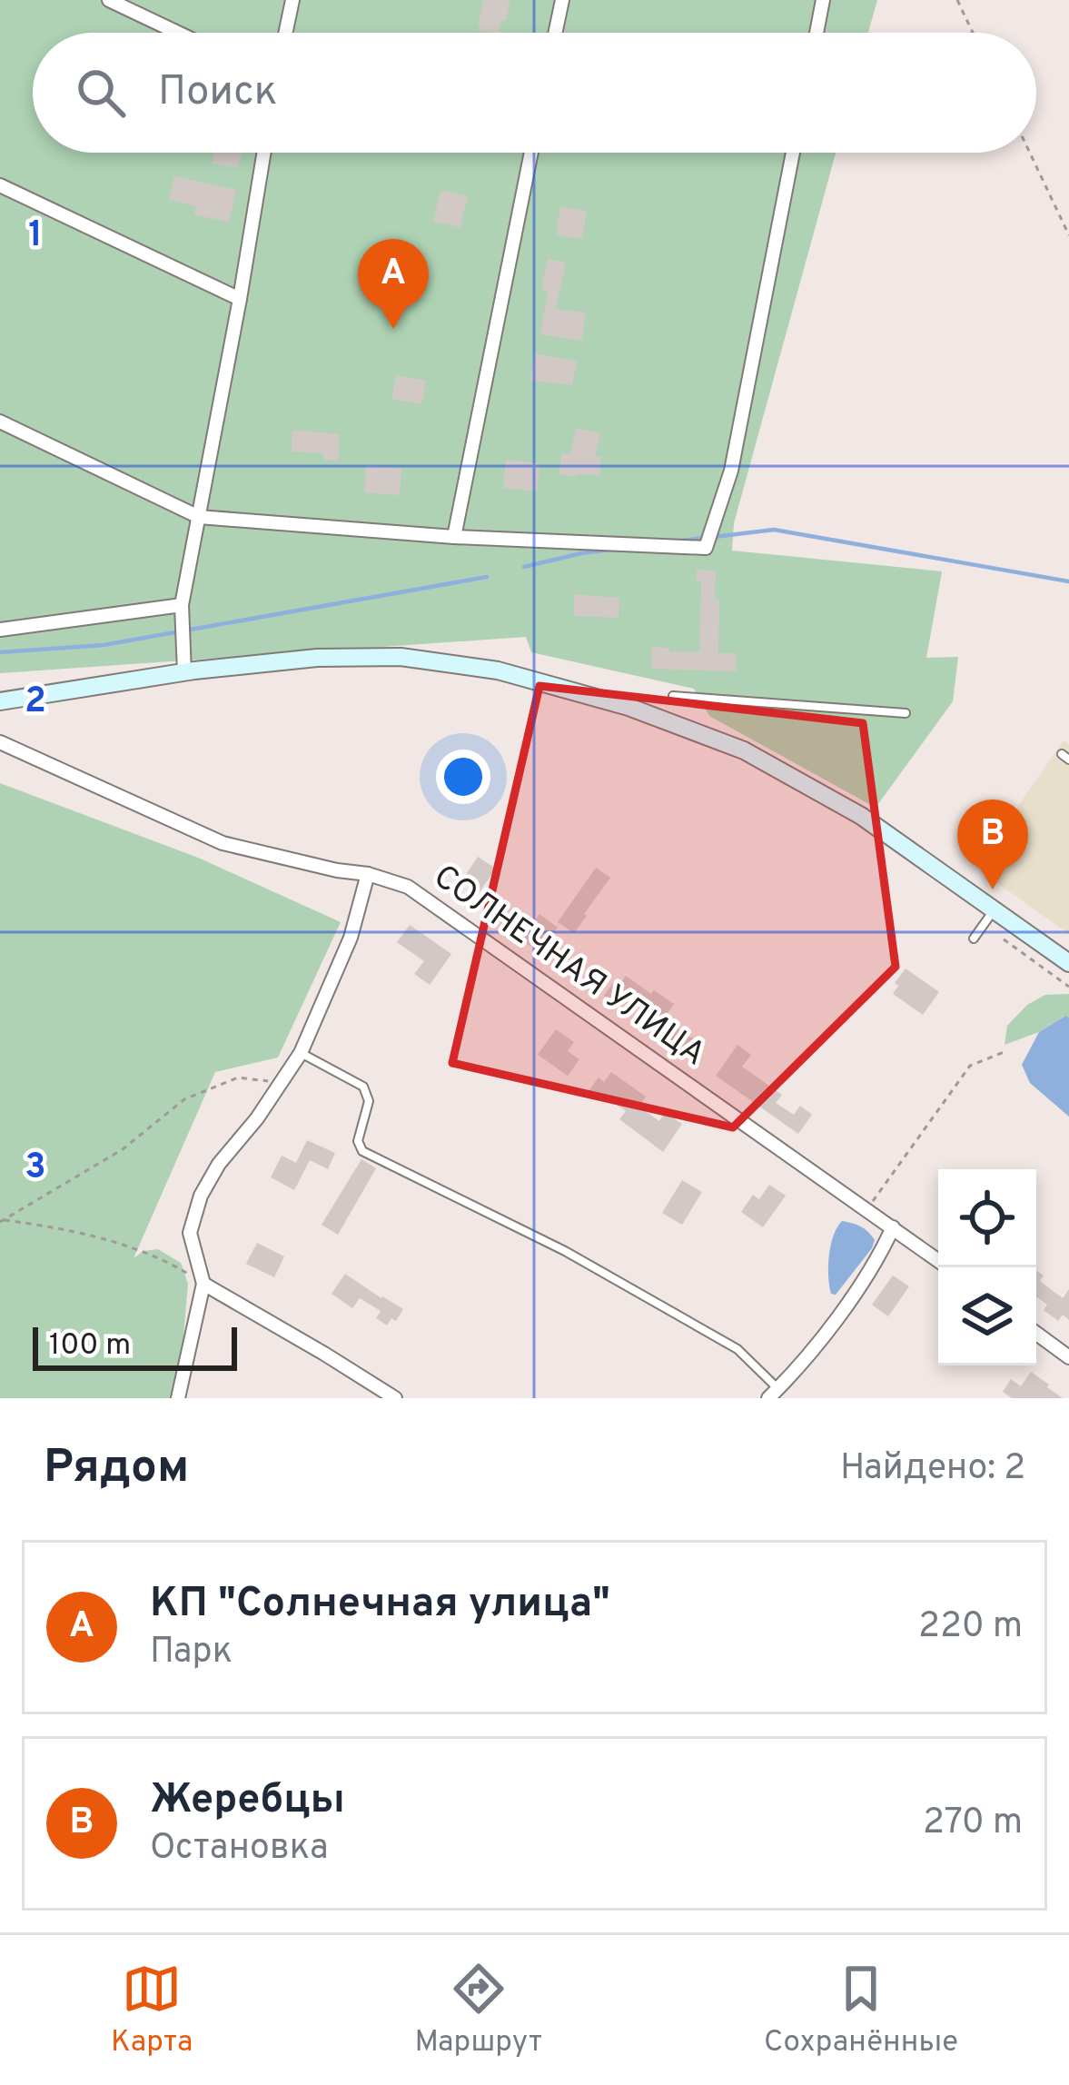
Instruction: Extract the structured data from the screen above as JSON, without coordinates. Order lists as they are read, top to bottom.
{
  "streets": {
    "street": ["СОЛНЕЧНАЯ УЛИЦА"]
  },
  "scale_bar": "100 m",
  "page": {
    "search": "Поиск",
    "pins": ["A", "B"],
    "scale": "100 m",
    "heading": ["Рядом", "Найдено: 2"],
    "list": [
      {
        "mark": "A",
        "name": "КП \"Солнечная улица\"",
        "note": "Парк",
        "value": "220 m"
      },
      {
        "mark": "B",
        "name": "Жеребцы",
        "note": "Остановка",
        "value": "270 m"
      }
    ],
    "nav": ["Карта", "Маршрут", "Сохранённые"]
  },
  "grid": {
    "rows": ["1", "2", "3"]
  }
}
